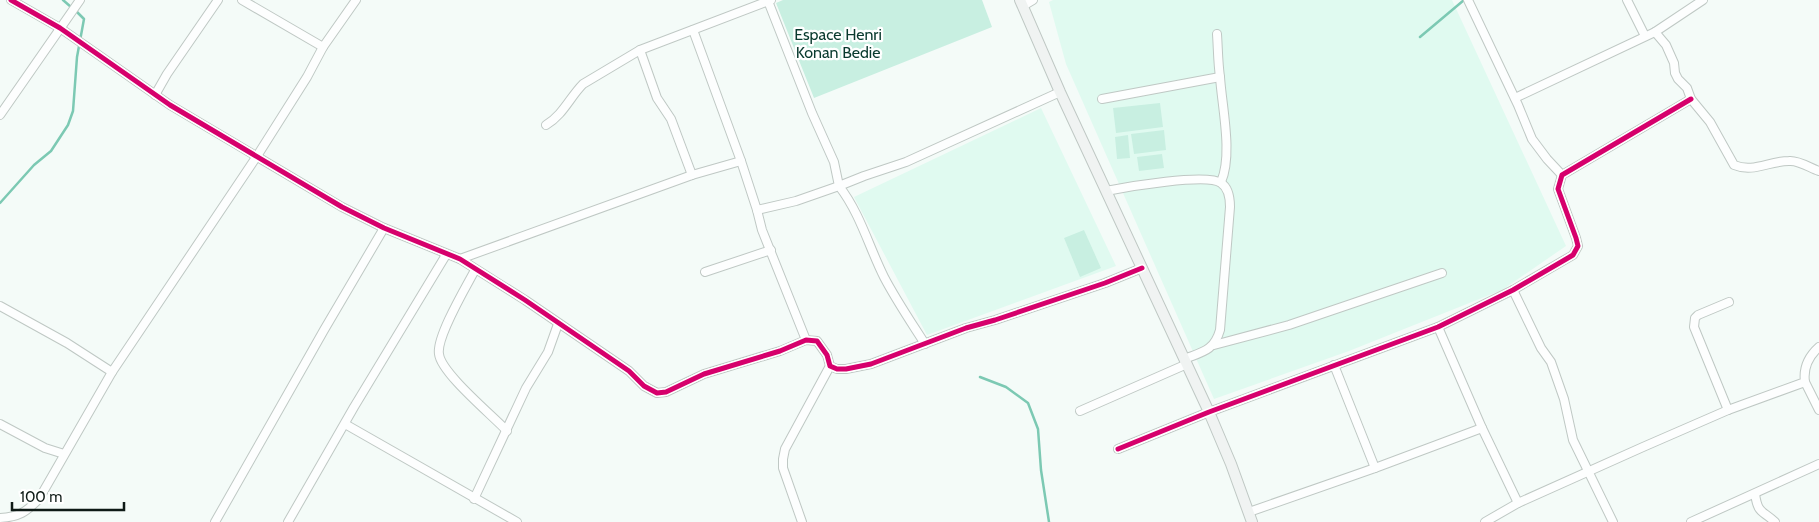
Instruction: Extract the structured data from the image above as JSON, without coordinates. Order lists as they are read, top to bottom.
{
  "parks": ["Espace Henri Konan Bedie"],
  "scale_bar": "100 m"
}
